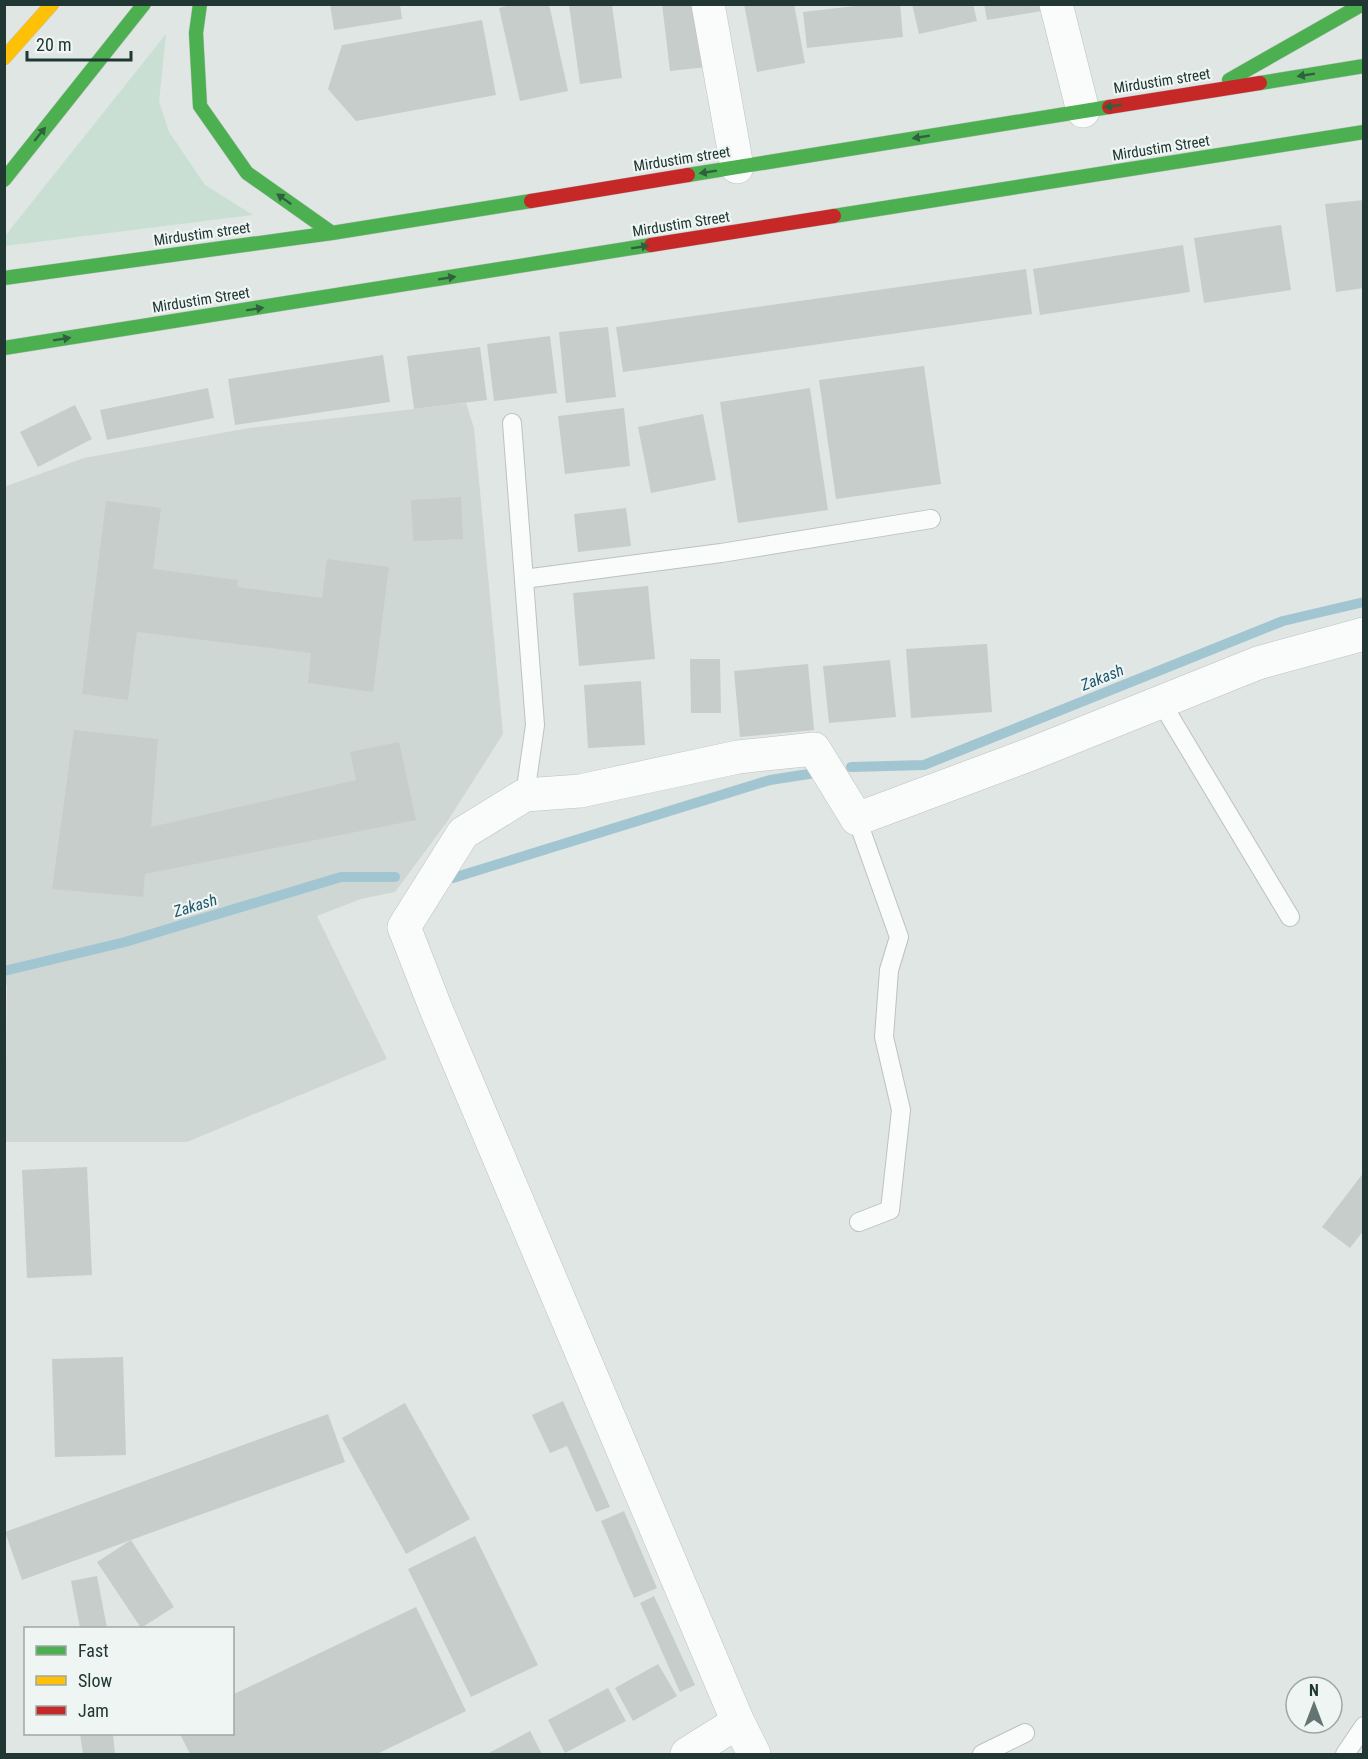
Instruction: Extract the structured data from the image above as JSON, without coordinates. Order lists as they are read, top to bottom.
{
  "streets": {
    "main road": ["Mirdustim street", "Mirdustim Street"]
  },
  "one_way": ["Mirdustim street", "Mirdustim Street"],
  "water": ["Zakash"],
  "legend": ["Fast", "Slow", "Jam"],
  "scale_bar": "20 m",
  "north": "top"
}
